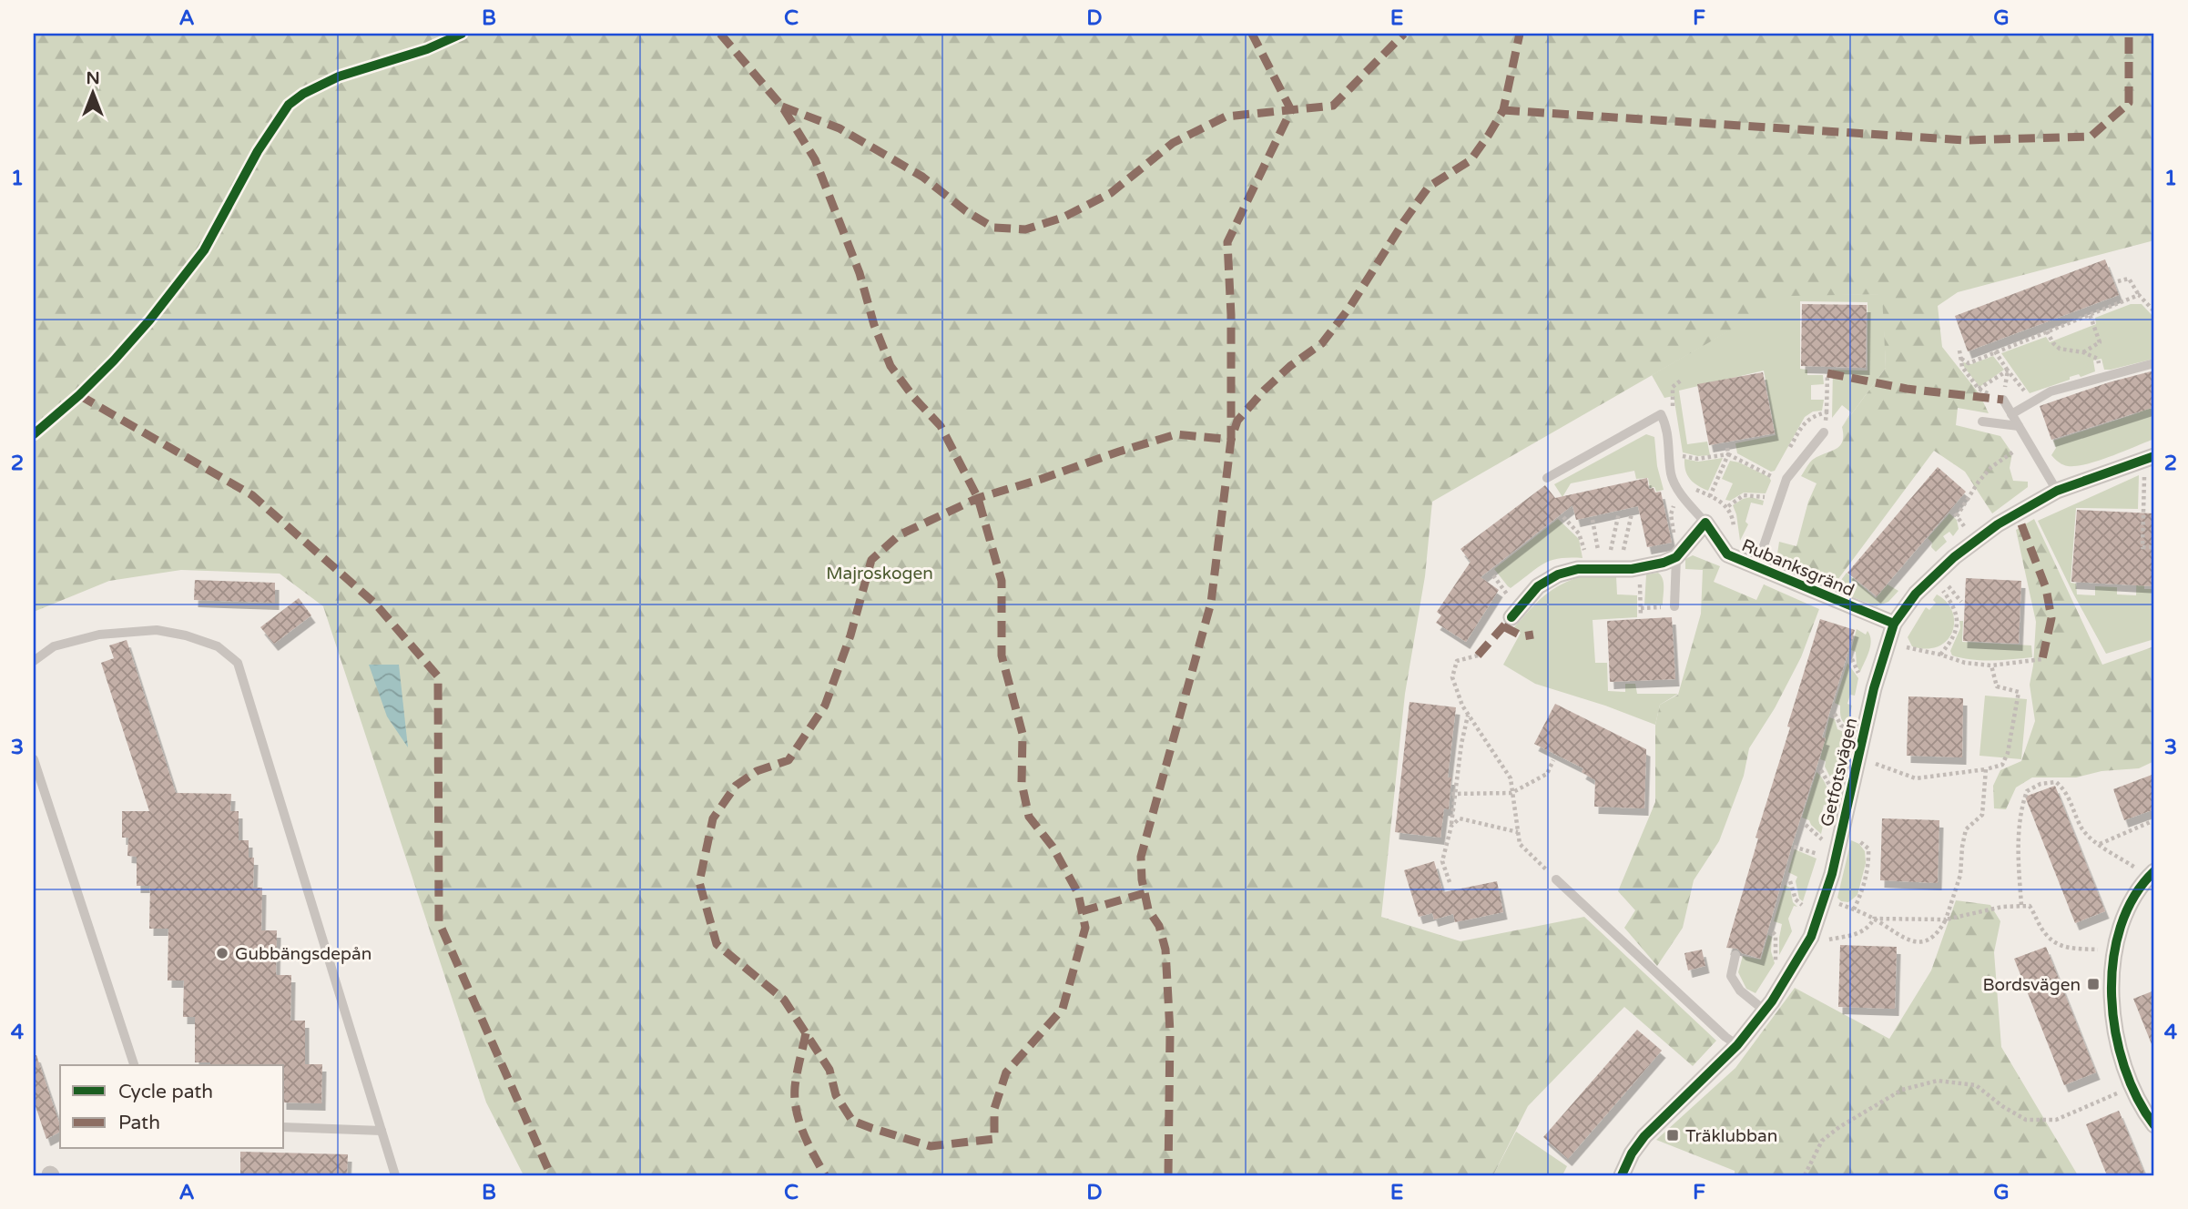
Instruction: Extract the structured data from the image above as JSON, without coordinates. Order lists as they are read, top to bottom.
{
  "streets": {
    "street": ["Rubanksgränd", "Getfotsvägen"]
  },
  "crossings": [
    ["Rubanksgränd", "Getfotsvägen"]
  ],
  "parks": ["Majroskogen"],
  "places": {
    "other": ["Gubbängsdepån"],
    "transit": ["Bordsvägen", "Träklubban"]
  },
  "legend": ["Cycle path", "Path"],
  "north": "top",
  "grid": {
    "columns": [
      "A",
      "B",
      "C",
      "D",
      "E",
      "F",
      "G"
    ],
    "rows": [
      "1",
      "2",
      "3",
      "4"
    ]
  }
}
